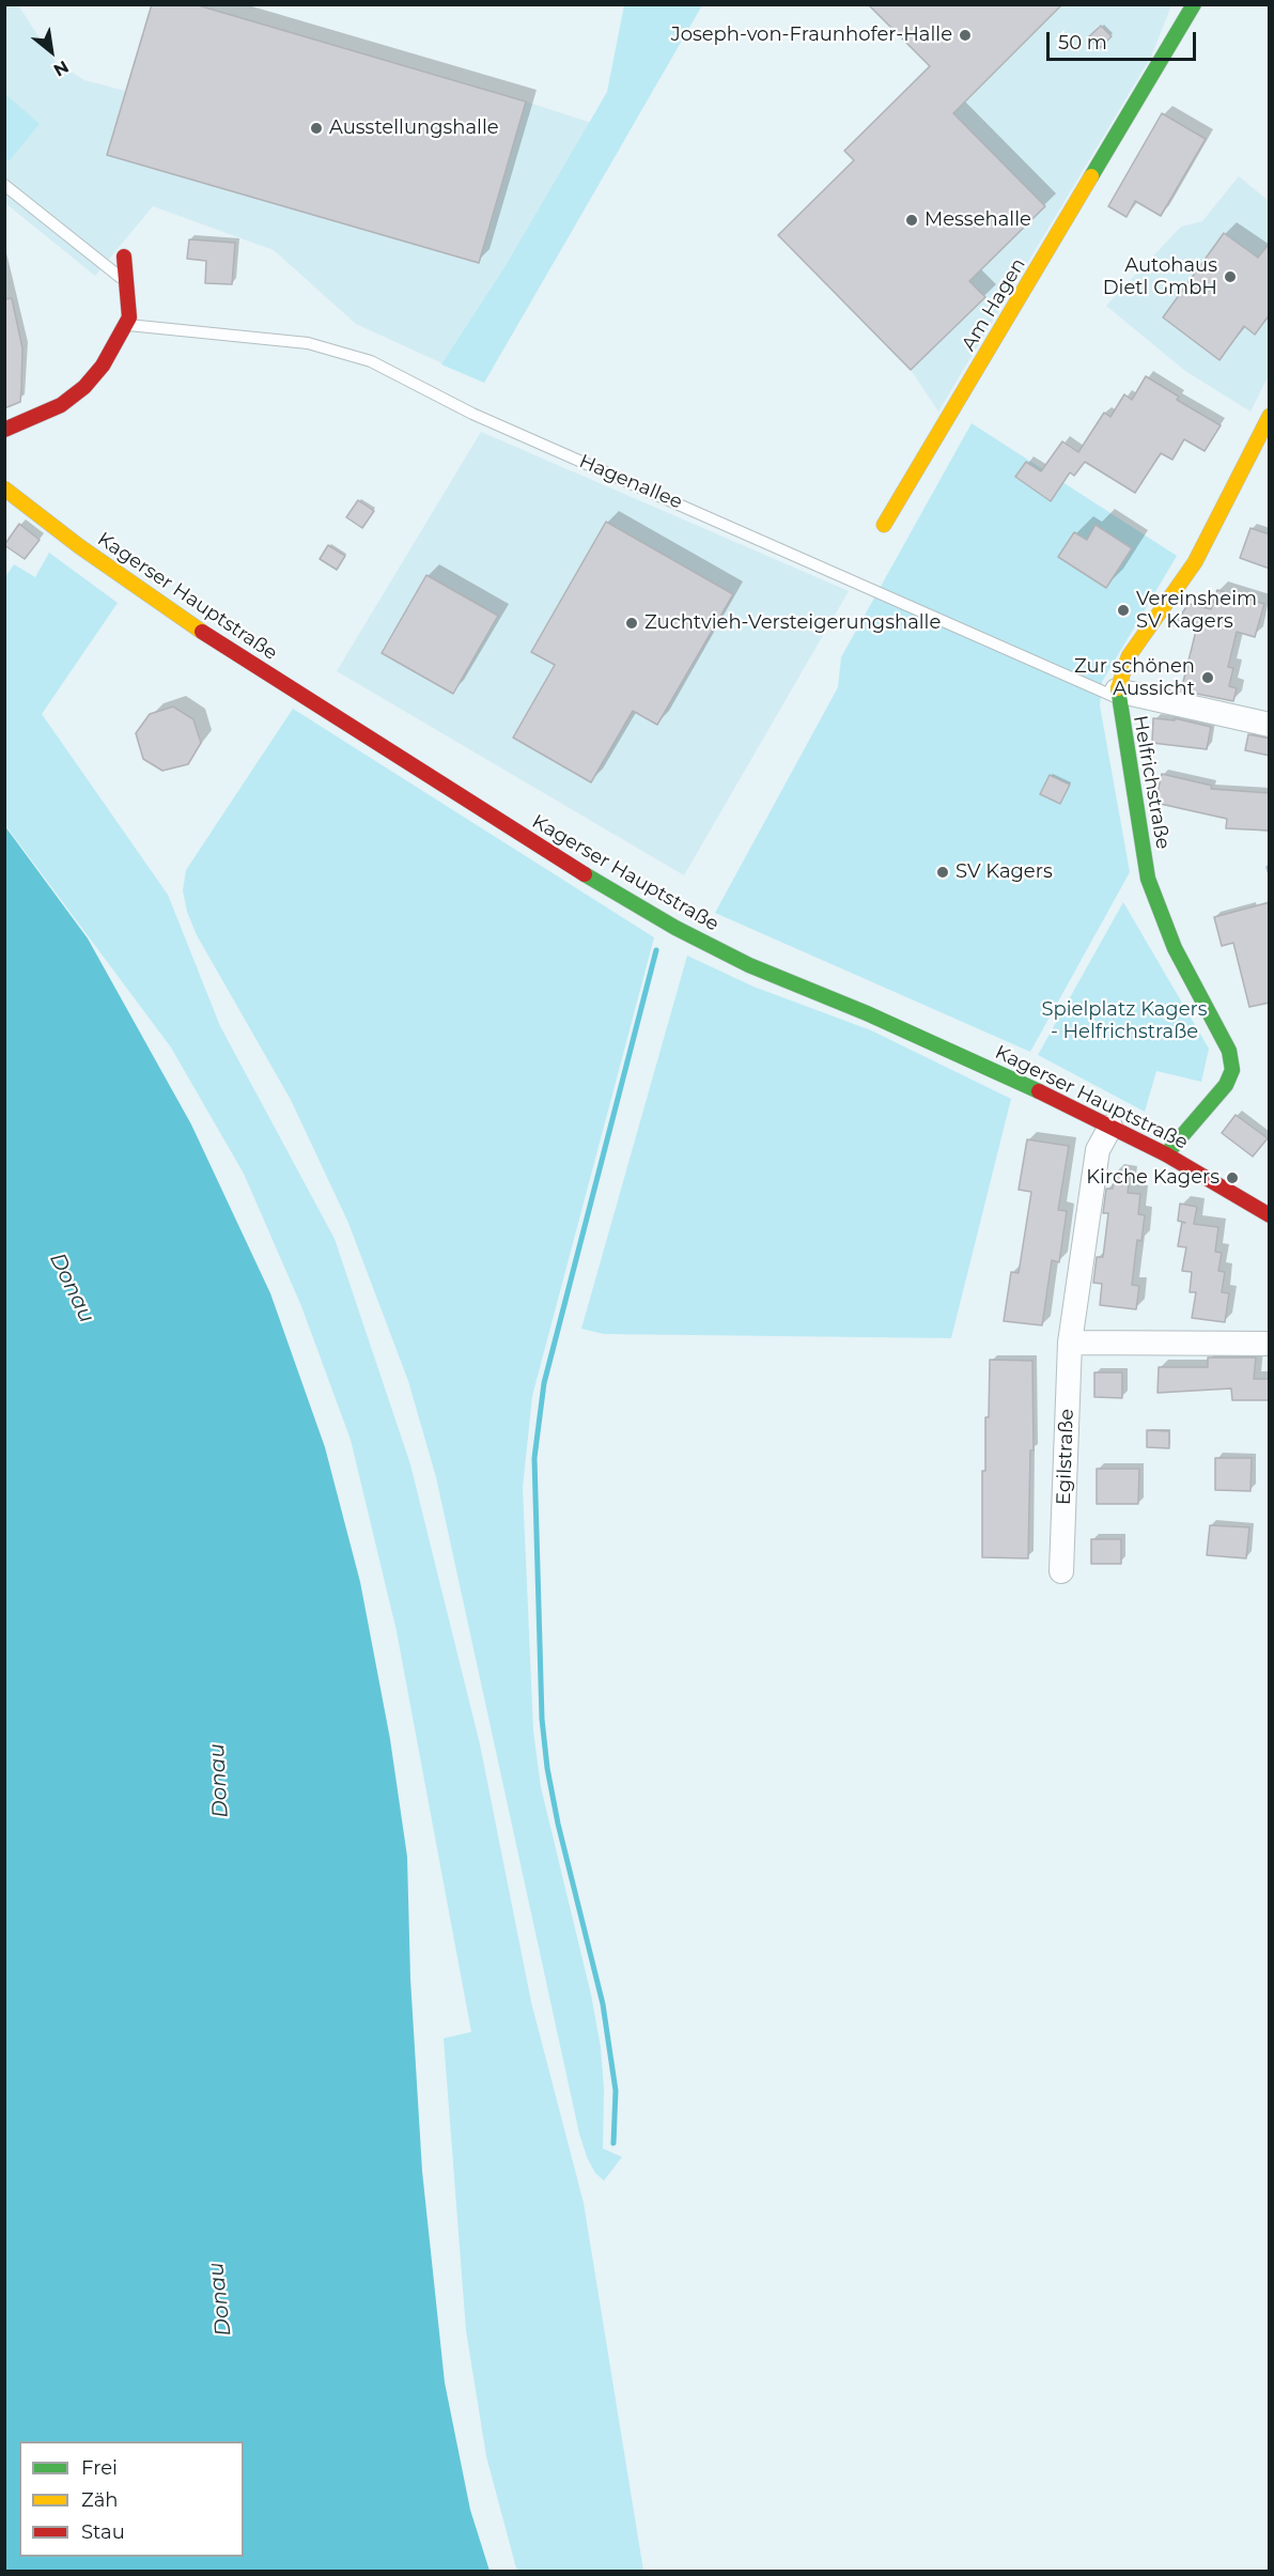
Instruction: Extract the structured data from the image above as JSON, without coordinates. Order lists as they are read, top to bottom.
{
  "streets": {
    "street": [
      "Am Hagen",
      "Hagenallee",
      "Kagerser Hauptstraße",
      "Helfrichstraße",
      "Egilstraße"
    ]
  },
  "crossings": [
    ["Hagenallee", "Helfrichstraße"],
    ["Kagerser Hauptstraße", "Helfrichstraße"],
    ["Kagerser Hauptstraße", "Egilstraße"]
  ],
  "water": ["Donau"],
  "parks": ["Spielplatz Kagers - Helfrichstraße"],
  "places": [
    "Joseph-von-Fraunhofer-Halle",
    "Ausstellungshalle",
    "Messehalle",
    "Autohaus Dietl GmbH",
    "Vereinsheim SV Kagers",
    "Zuchtvieh-Versteigerungshalle",
    "Zur schönen Aussicht",
    "SV Kagers",
    "Kirche Kagers"
  ],
  "legend": ["Frei", "Zäh", "Stau"],
  "scale_bar": "50 m",
  "north": "bottom right"
}
